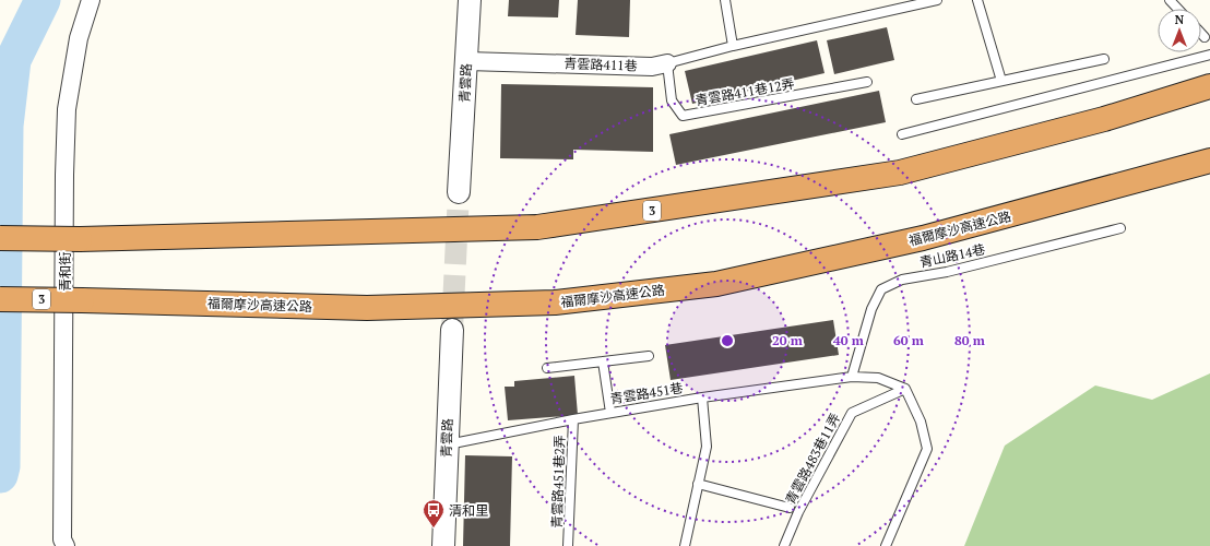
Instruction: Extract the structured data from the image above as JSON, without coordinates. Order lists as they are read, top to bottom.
{
  "streets": {
    "highway": ["3", "福爾摩沙高速公路"],
    "street": ["青雲路411巷", "青雲路", "青和街"],
    "lane": [
      "青雲路411巷12弄",
      "青山路14巷",
      "青雲路451巷",
      "青雲路483巷11弄",
      "青雲路451巷2弄"
    ]
  },
  "crossings": [
    ["青雲路411巷", "青雲路"],
    ["青雲路411巷", "青雲路411巷12弄"],
    ["青雲路", "青雲路451巷"],
    ["青山路14巷", "青雲路451巷"],
    ["青雲路451巷", "青雲路483巷11弄"],
    ["青雲路451巷", "青雲路451巷2弄"]
  ],
  "places": {
    "bus stop": ["清和里"]
  },
  "north": "top",
  "rings": [
    "20 m",
    "40 m",
    "60 m",
    "80 m"
  ]
}
